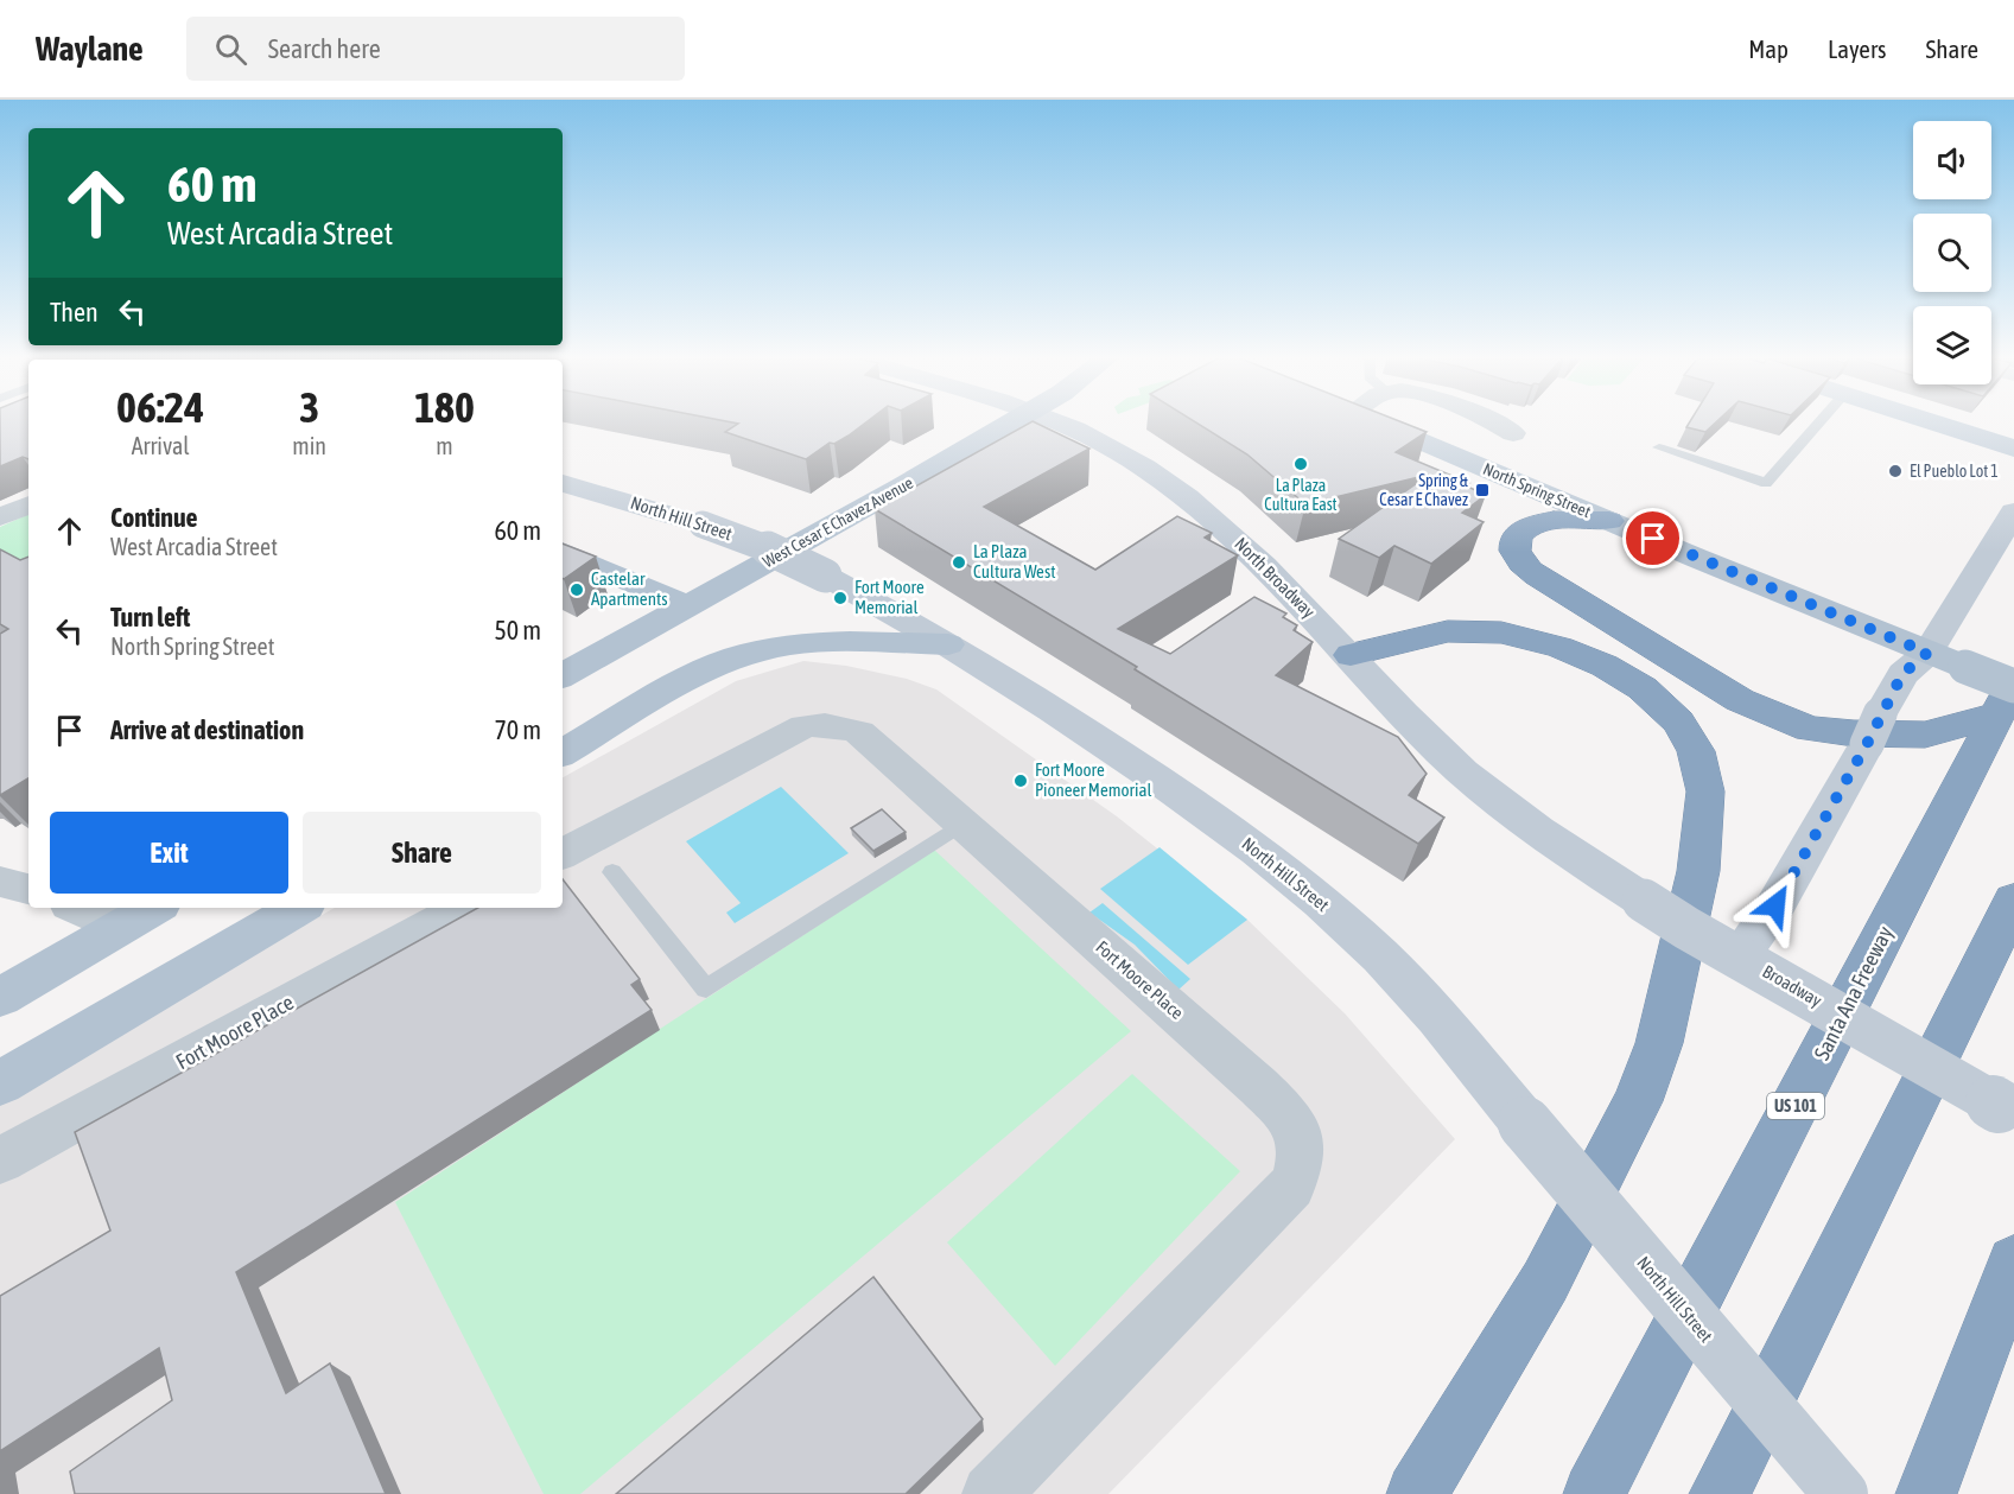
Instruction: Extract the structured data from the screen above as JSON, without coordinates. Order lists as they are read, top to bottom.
{
  "streets": {
    "highway": ["Santa Ana Freeway", "US 101"],
    "main road": [
      "North Spring Street",
      "North Hill Street",
      "West Cesar E Chavez Avenue",
      "North Broadway",
      "Broadway"
    ],
    "street": ["Fort Moore Place"]
  },
  "crossings": [
    ["North Spring Street", "Santa Ana Freeway"],
    ["North Broadway", "Broadway"]
  ],
  "places": {
    "other": [
      "La Plaza Cultura East",
      "El Pueblo Lot 1",
      "La Plaza Cultura West",
      "Castelar Apartments",
      "Fort Moore Memorial",
      "Fort Moore Pioneer Memorial"
    ],
    "transit": ["Spring & Cesar E Chavez"]
  },
  "page": {
    "header": "Waylane",
    "search": "Search here",
    "nav": ["Map", "Layers", "Share"],
    "turn": ["60 m", "West Arcadia Street"],
    "then": "Then",
    "eta": [
      "06:24",
      "Arrival",
      "3",
      "min",
      "180",
      "m"
    ],
    "list": [
      {
        "name": "Continue",
        "note": "West Arcadia Street",
        "value": "60 m"
      },
      {
        "name": "Turn left",
        "note": "North Spring Street",
        "value": "50 m"
      },
      {
        "name": "Arrive at destination",
        "value": "70 m"
      }
    ],
    "buttons": ["Exit", "Share"]
  }
}
